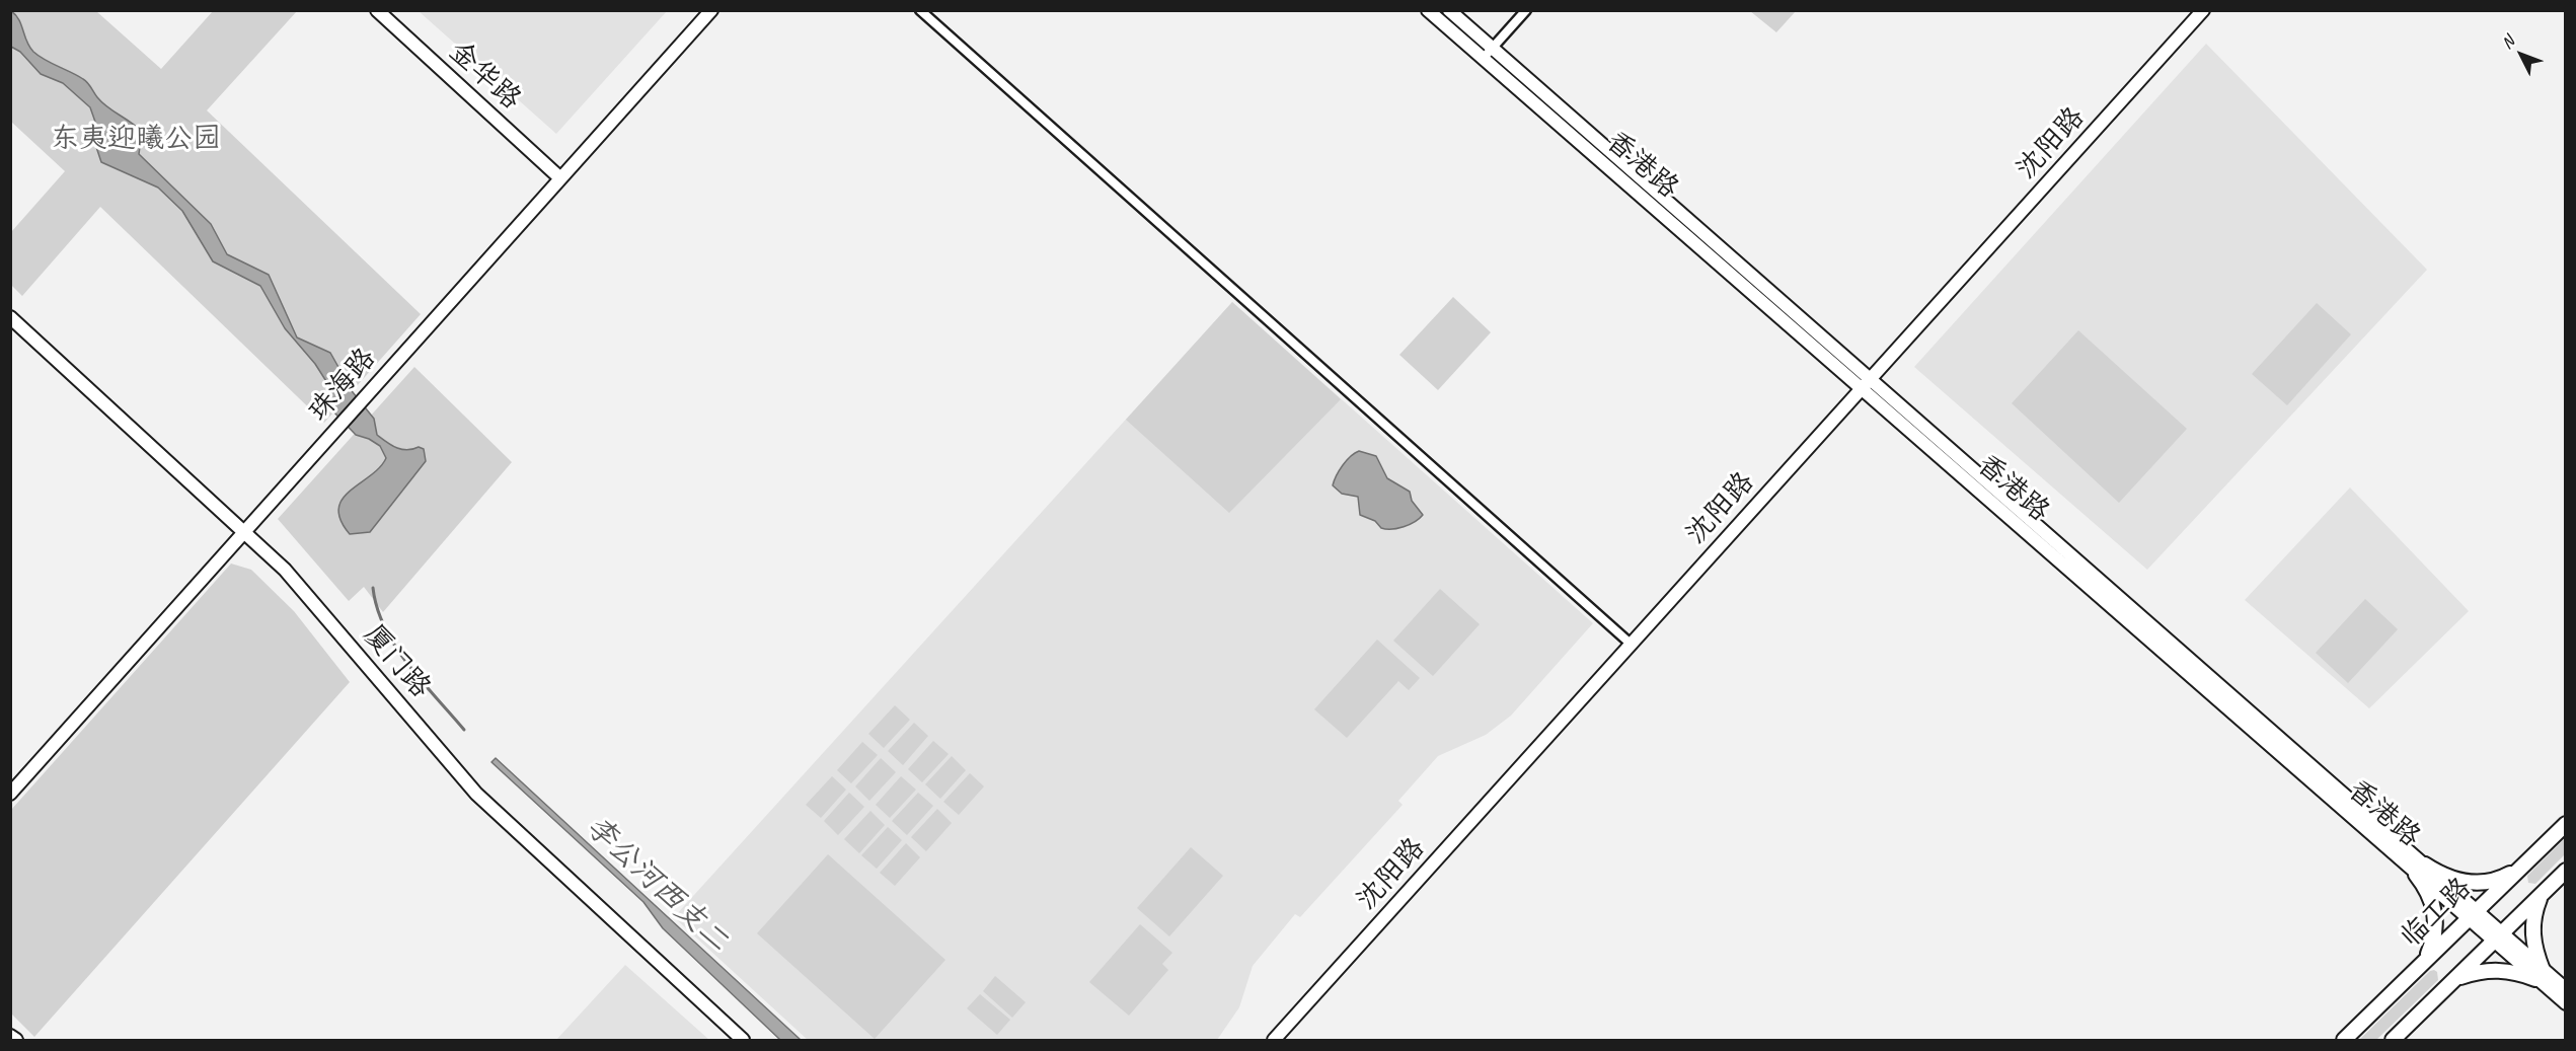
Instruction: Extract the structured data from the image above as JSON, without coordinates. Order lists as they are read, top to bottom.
{
  "streets": {
    "main road": [
      "金华路",
      "沈阳路",
      "香港路",
      "珠海路",
      "厦门路",
      "临工路"
    ]
  },
  "crossings": [
    ["金华路", "珠海路"],
    ["沈阳路", "香港路"],
    ["香港路", "临工路"],
    ["珠海路", "厦门路"]
  ],
  "water": ["李公河西支二"],
  "parks": ["东夷迎曦公园"],
  "north": "top left"
}
